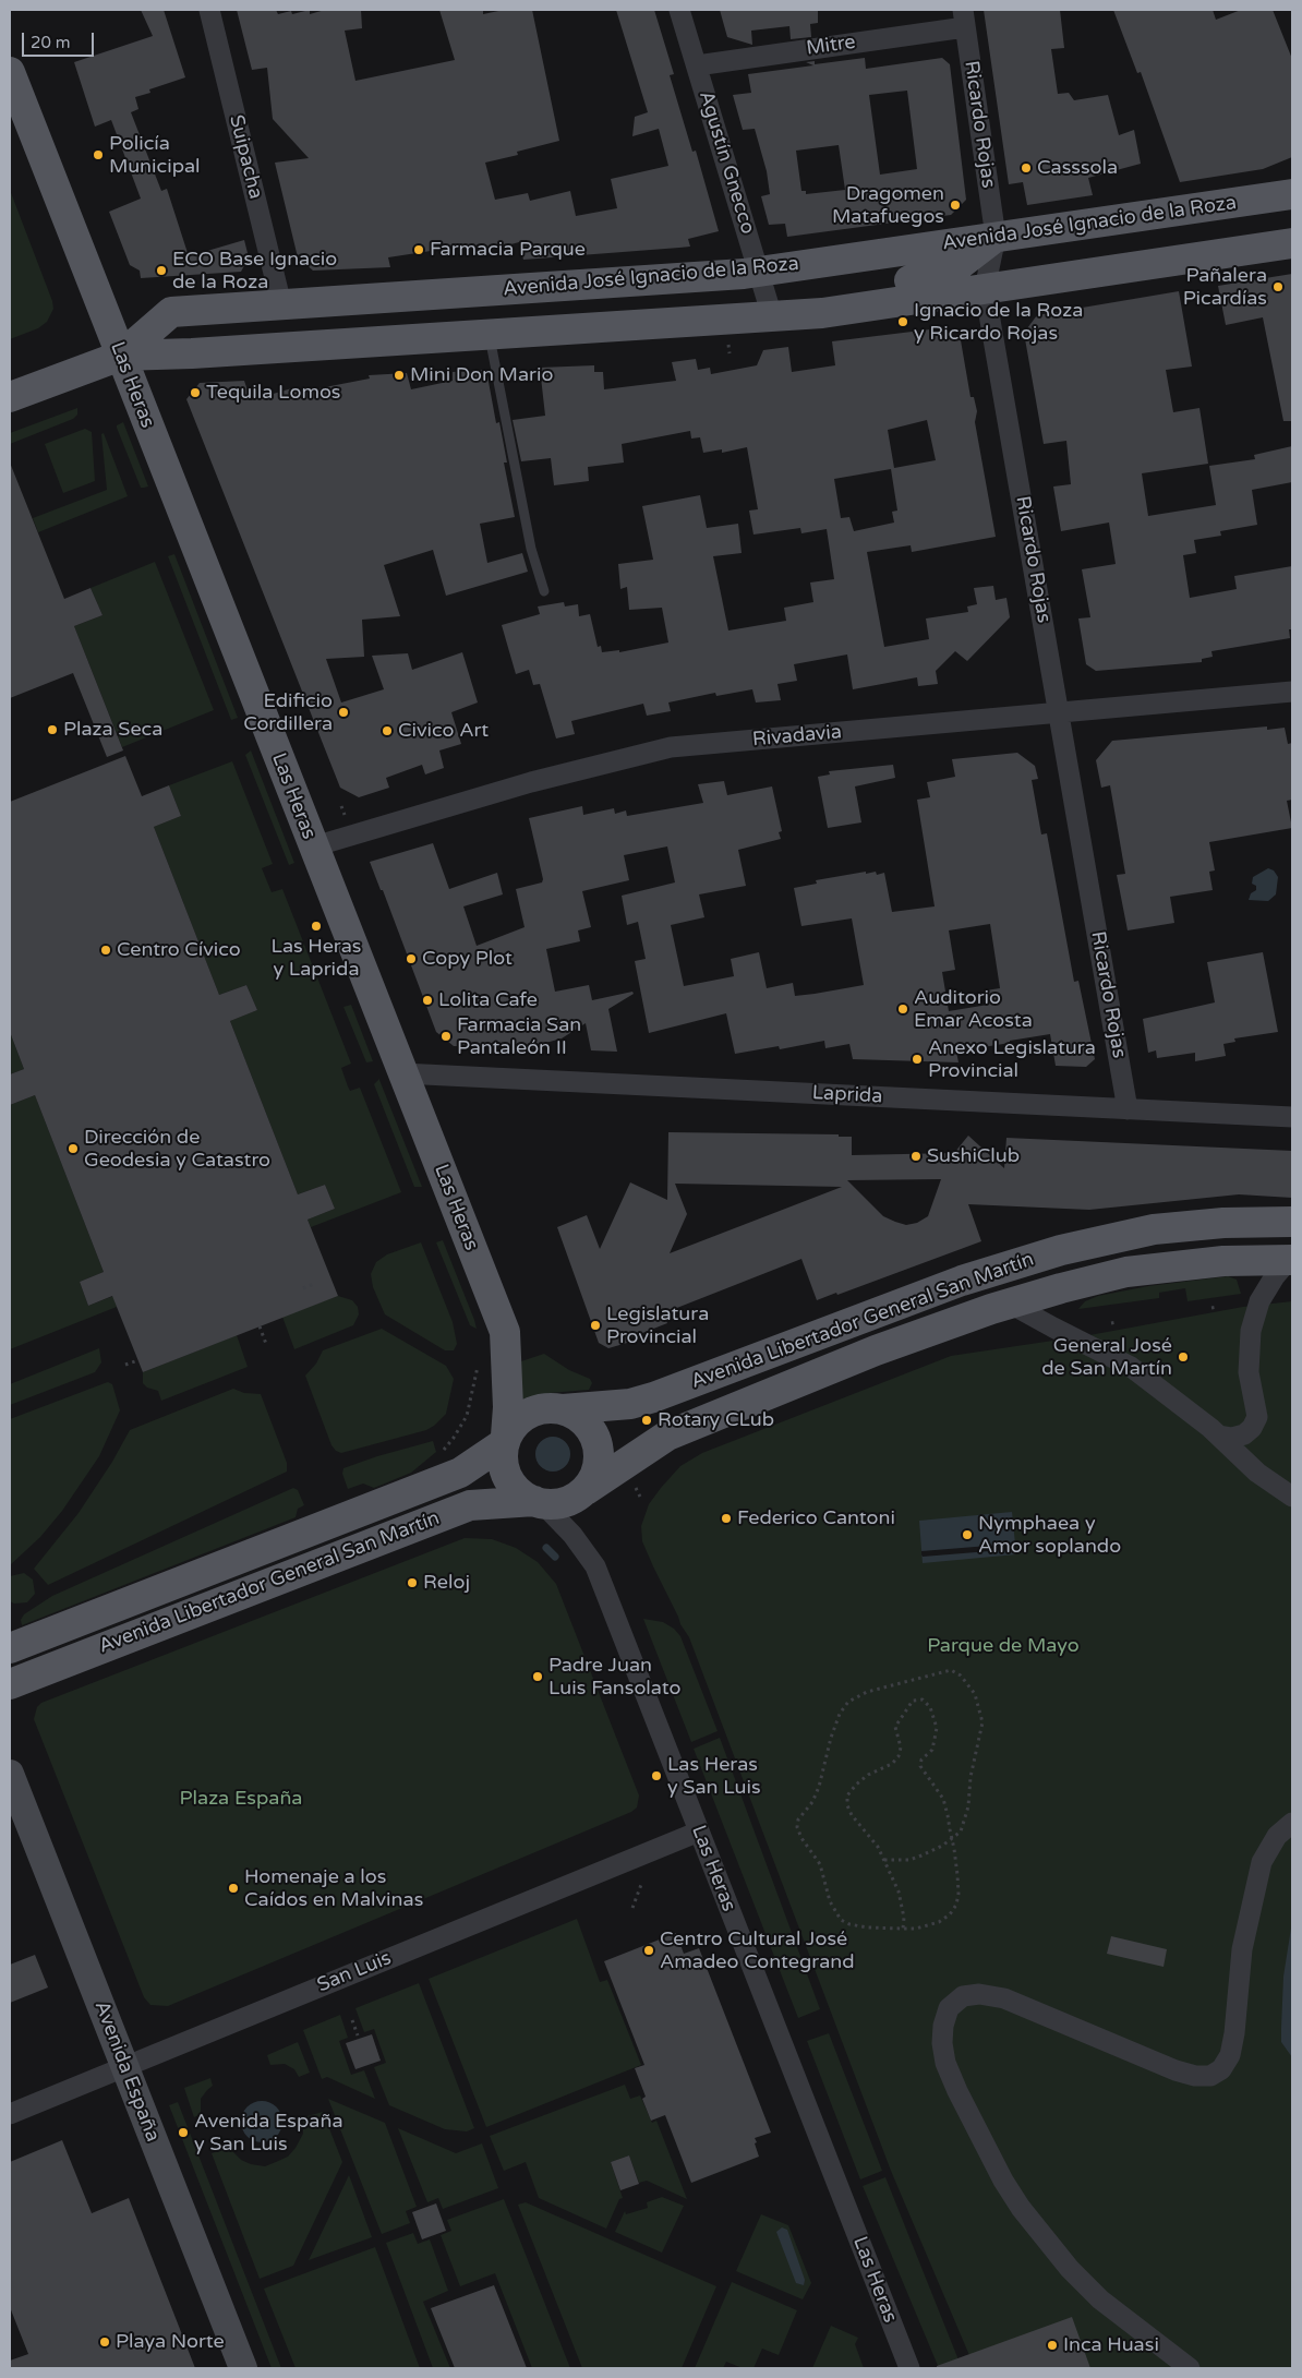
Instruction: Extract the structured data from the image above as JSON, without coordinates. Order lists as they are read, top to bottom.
{
  "streets": {
    "main road": [
      "Avenida José Ignacio de la Roza",
      "Las Heras",
      "Avenida Libertador General San Martín",
      "Avenida España"
    ],
    "street": [
      "Mitre",
      "Ricardo Rojas",
      "Suipacha",
      "Agustín Gnecco",
      "Rivadavia",
      "Laprida",
      "San Luis"
    ]
  },
  "crossings": [
    ["Mitre", "Ricardo Rojas"],
    ["Mitre", "Agustín Gnecco"],
    ["Ricardo Rojas", "Avenida José Ignacio de la Roza"],
    ["Ricardo Rojas", "Rivadavia"],
    ["Ricardo Rojas", "Laprida"],
    ["Suipacha", "Avenida José Ignacio de la Roza"],
    ["Agustín Gnecco", "Avenida José Ignacio de la Roza"],
    ["Avenida José Ignacio de la Roza", "Las Heras"],
    ["Las Heras", "Rivadavia"],
    ["Las Heras", "Laprida"],
    ["Las Heras", "Avenida Libertador General San Martín"],
    ["Las Heras", "San Luis"],
    ["San Luis", "Avenida España"]
  ],
  "parks": ["Parque de Mayo", "Plaza España"],
  "places": [
    "Policía Municipal",
    "Casssola",
    "Dragomen Matafuegos",
    "Farmacia Parque",
    "ECO Base Ignacio de la Roza",
    "Pañalera Picardías",
    "Ignacio de la Roza y Ricardo Rojas",
    "Mini Don Mario",
    "Tequila Lomos",
    "Edificio Cordillera",
    "Plaza Seca",
    "Civico Art",
    "Las Heras y Laprida",
    "Centro Cívico",
    "Copy Plot",
    "Lolita Cafe",
    "Auditorio Emar Acosta",
    "Farmacia San Pantaleón II",
    "Anexo Legislatura Provincial",
    "Dirección de Geodesia y Catastro",
    "SushiClub",
    "Legislatura Provincial",
    "General José de San Martín",
    "Rotary CLub",
    "Federico Cantoni",
    "Nymphaea y Amor soplando",
    "Reloj",
    "Padre Juan Luis Fansolato",
    "Las Heras y San Luis",
    "Homenaje a los Caídos en Malvinas",
    "Centro Cultural José Amadeo Contegrand",
    "Avenida España y San Luis",
    "Playa Norte",
    "Inca Huasi"
  ],
  "scale_bar": "20 m"
}
